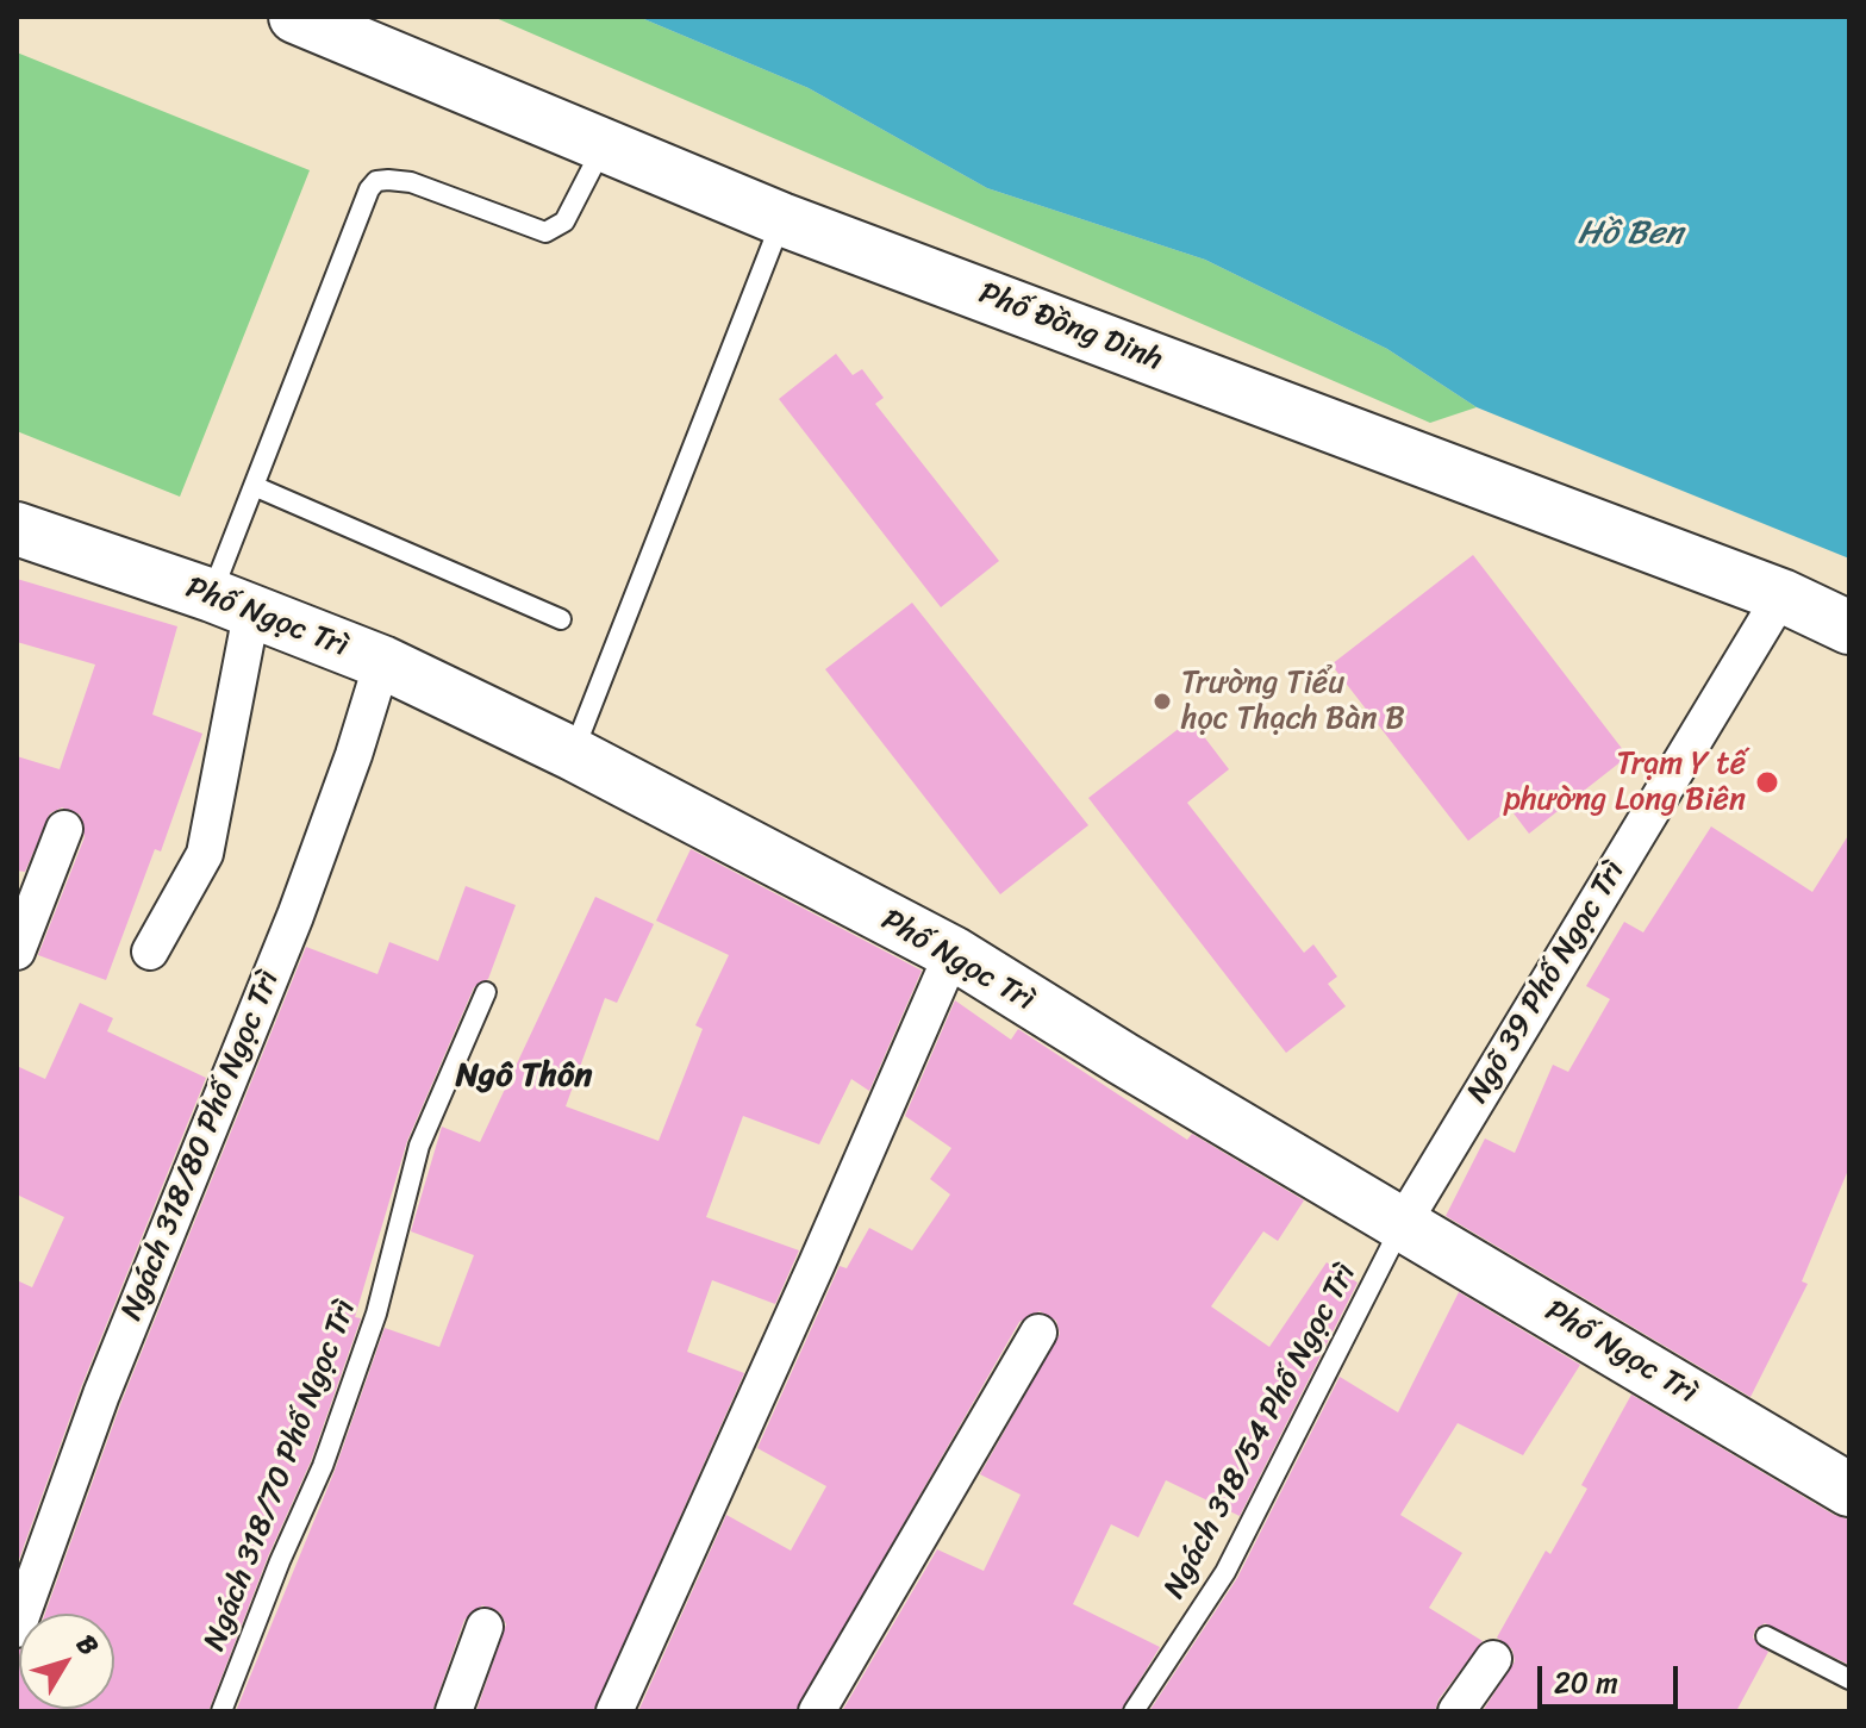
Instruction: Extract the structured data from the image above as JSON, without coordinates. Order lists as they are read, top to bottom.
{
  "streets": {
    "street": [
      "Phố Đồng Dinh",
      "Phố Ngọc Trì",
      "Ngõ 39 Phố Ngọc Trì",
      "Ngách 318/80 Phố Ngọc Trì"
    ],
    "lane": ["Ngách 318/54 Phố Ngọc Trì", "Ngách 318/70 Phố Ngọc Trì"]
  },
  "crossings": [
    ["Phố Đồng Dinh", "Ngõ 39 Phố Ngọc Trì"],
    ["Phố Ngọc Trì", "Ngõ 39 Phố Ngọc Trì"],
    ["Phố Ngọc Trì", "Ngách 318/80 Phố Ngọc Trì"],
    ["Phố Ngọc Trì", "Ngách 318/54 Phố Ngọc Trì"],
    ["Ngõ 39 Phố Ngọc Trì", "Ngách 318/54 Phố Ngọc Trì"]
  ],
  "districts": ["Ngô Thôn"],
  "water": ["Hồ Ben"],
  "places": ["Trường Tiểu học Thạch Bàn B", "Trạm Y tế phường Long Biên"],
  "scale_bar": "20 m",
  "north": "top right"
}
